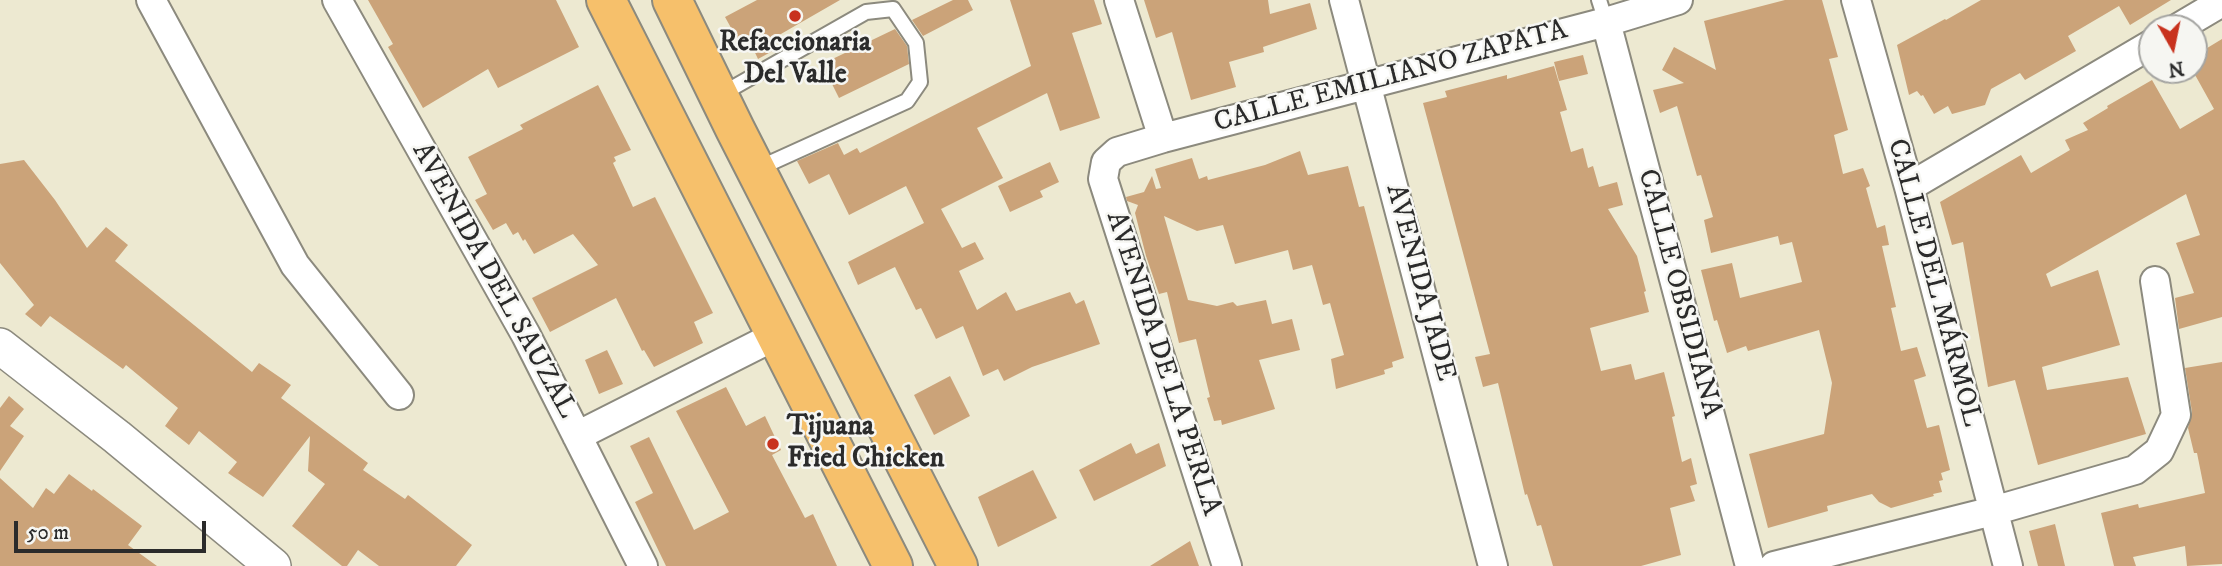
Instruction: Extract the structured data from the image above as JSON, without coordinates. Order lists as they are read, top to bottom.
{
  "streets": {
    "street": [
      "CALLE EMILIANO ZAPATA",
      "AVENIDA DEL SAUZAL",
      "AVENIDA JADE",
      "CALLE DEL MÁRMOL",
      "CALLE OBSIDIANA",
      "AVENIDA DE LA PERLA"
    ]
  },
  "crossings": [
    ["CALLE EMILIANO ZAPATA", "AVENIDA JADE"],
    ["CALLE EMILIANO ZAPATA", "CALLE OBSIDIANA"],
    ["CALLE EMILIANO ZAPATA", "AVENIDA DE LA PERLA"]
  ],
  "places": ["Refaccionaria Del Valle", "Tijuana Fried Chicken"],
  "scale_bar": "50 m",
  "north": "bottom"
}
